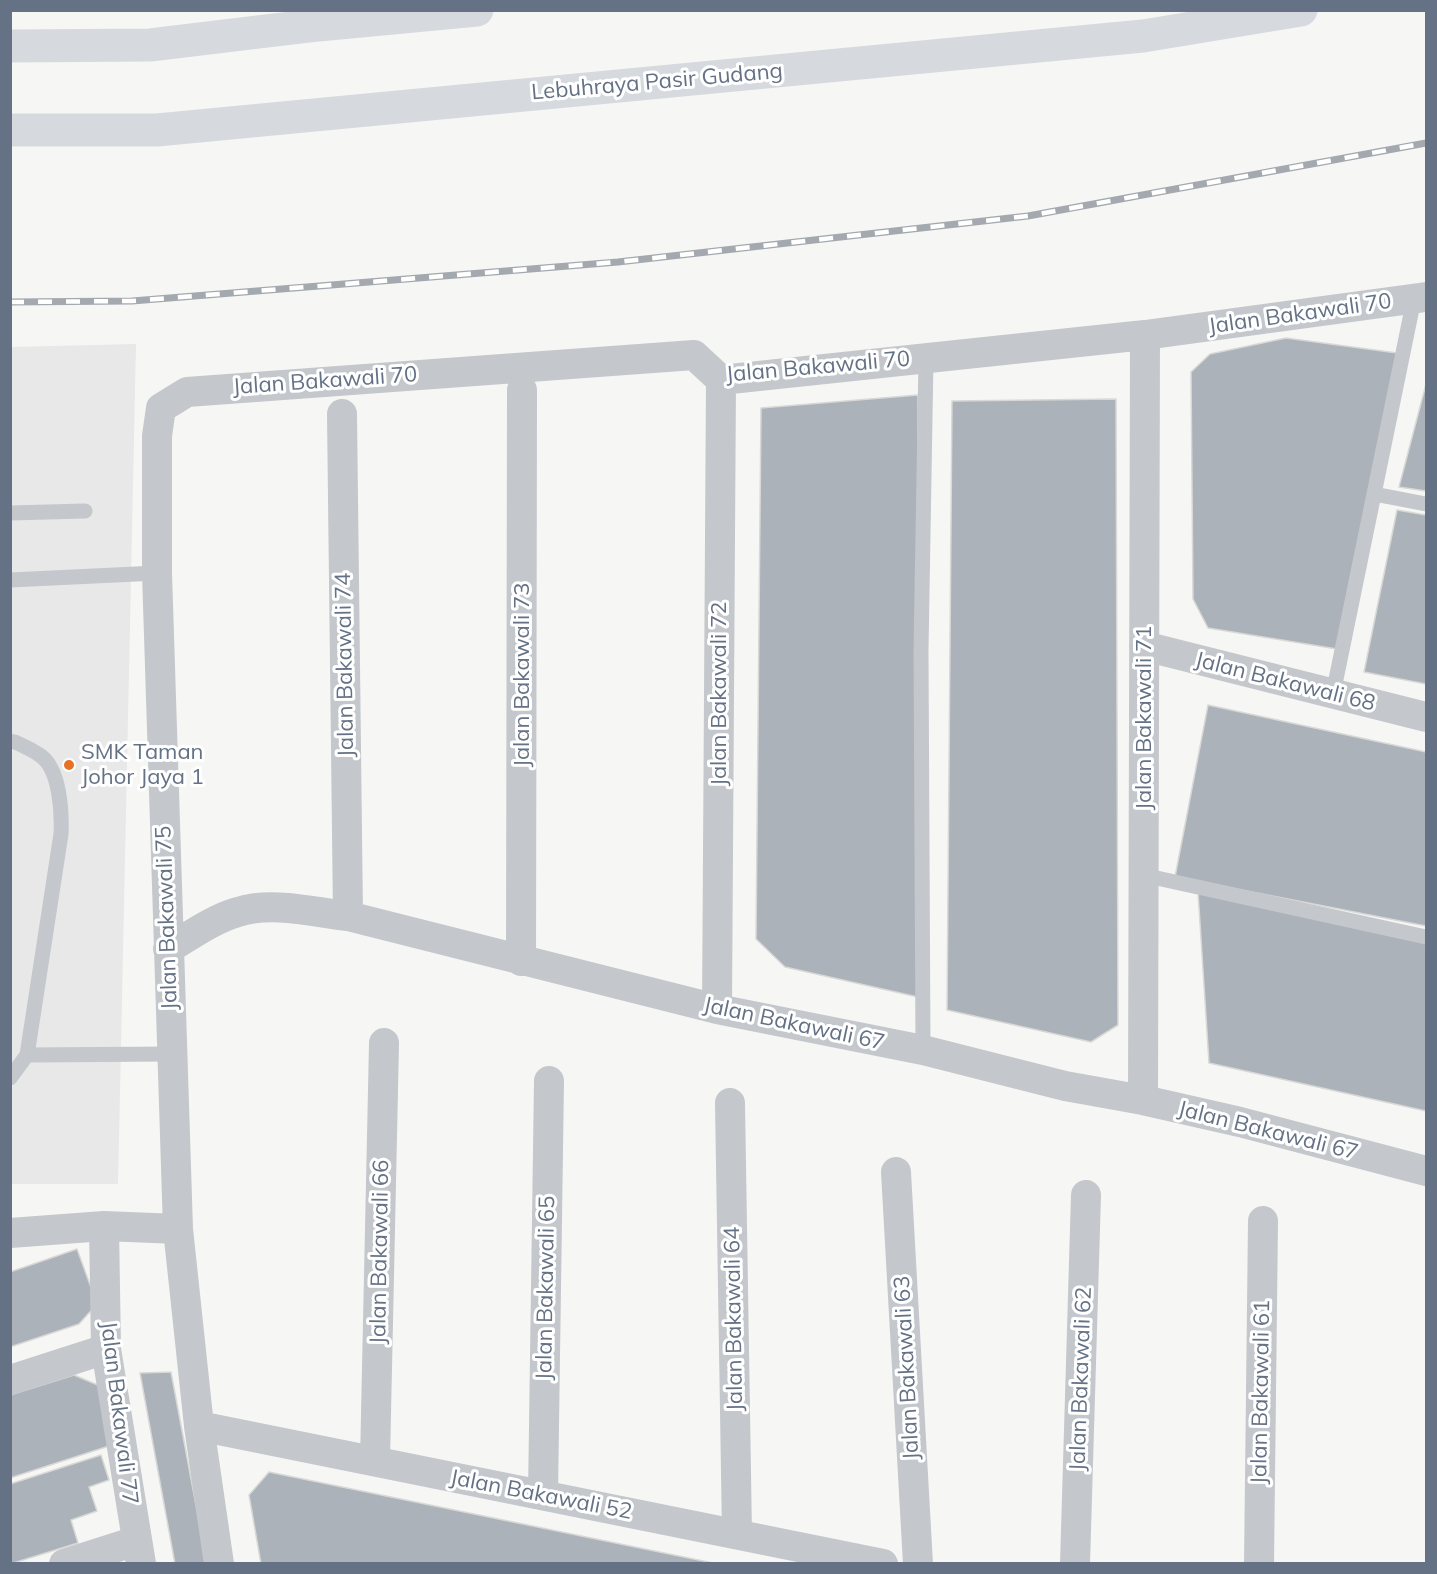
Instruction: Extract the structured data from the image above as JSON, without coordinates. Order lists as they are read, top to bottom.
{
  "streets": {
    "highway": ["Lebuhraya Pasir Gudang"],
    "street": [
      "Jalan Bakawali 70",
      "Jalan Bakawali 74",
      "Jalan Bakawali 73",
      "Jalan Bakawali 68",
      "Jalan Bakawali 72",
      "Jalan Bakawali 71",
      "Jalan Bakawali 75",
      "Jalan Bakawali 67",
      "Jalan Bakawali 66",
      "Jalan Bakawali 65",
      "Jalan Bakawali 64",
      "Jalan Bakawali 63",
      "Jalan Bakawali 62",
      "Jalan Bakawali 61",
      "Jalan Bakawali 77",
      "Jalan Bakawali 52"
    ]
  },
  "crossings": [
    ["Jalan Bakawali 70", "Jalan Bakawali 72"],
    ["Jalan Bakawali 70", "Jalan Bakawali 71"],
    ["Jalan Bakawali 70", "Jalan Bakawali 75"],
    ["Jalan Bakawali 74", "Jalan Bakawali 67"],
    ["Jalan Bakawali 73", "Jalan Bakawali 67"],
    ["Jalan Bakawali 68", "Jalan Bakawali 71"],
    ["Jalan Bakawali 72", "Jalan Bakawali 67"],
    ["Jalan Bakawali 71", "Jalan Bakawali 67"],
    ["Jalan Bakawali 75", "Jalan Bakawali 67"],
    ["Jalan Bakawali 75", "Jalan Bakawali 52"],
    ["Jalan Bakawali 66", "Jalan Bakawali 52"],
    ["Jalan Bakawali 65", "Jalan Bakawali 52"],
    ["Jalan Bakawali 64", "Jalan Bakawali 52"]
  ],
  "places": ["SMK Taman Johor Jaya 1"]
}
